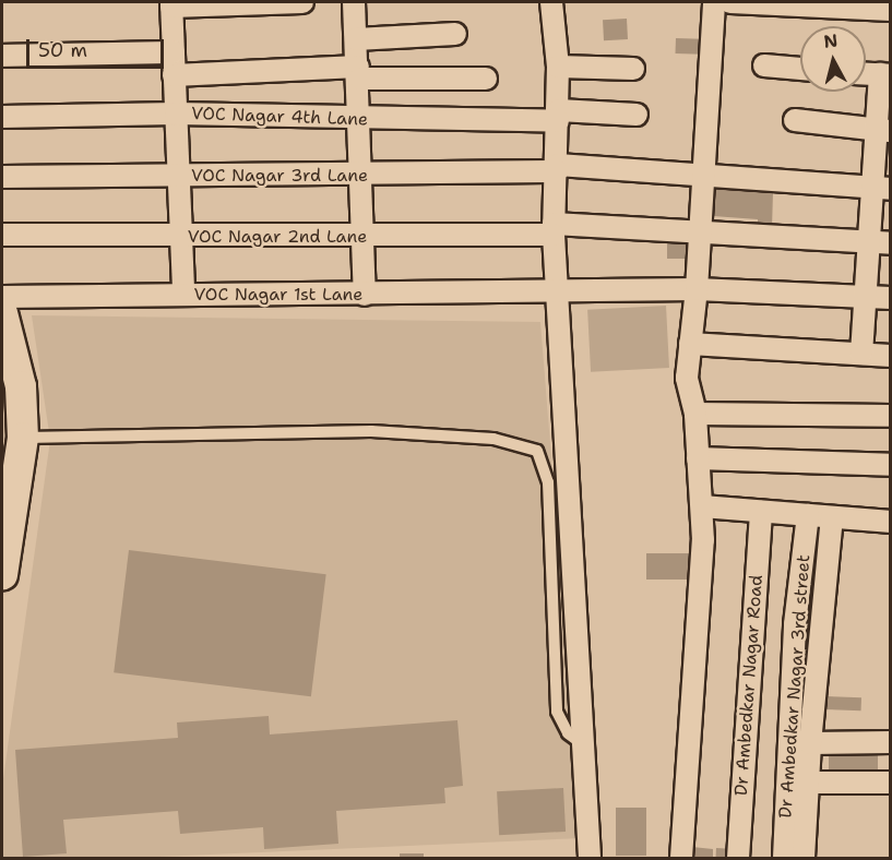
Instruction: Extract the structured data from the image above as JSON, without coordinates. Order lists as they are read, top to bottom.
{
  "streets": {
    "street": [
      "VOC Nagar 4th Lane",
      "VOC Nagar 3rd Lane",
      "VOC Nagar 2nd Lane",
      "VOC Nagar 1st Lane",
      "Dr Ambedkar Nagar Road",
      "Dr Ambedkar Nagar 3rd street"
    ]
  },
  "scale_bar": "50 m",
  "north": "top"
}
